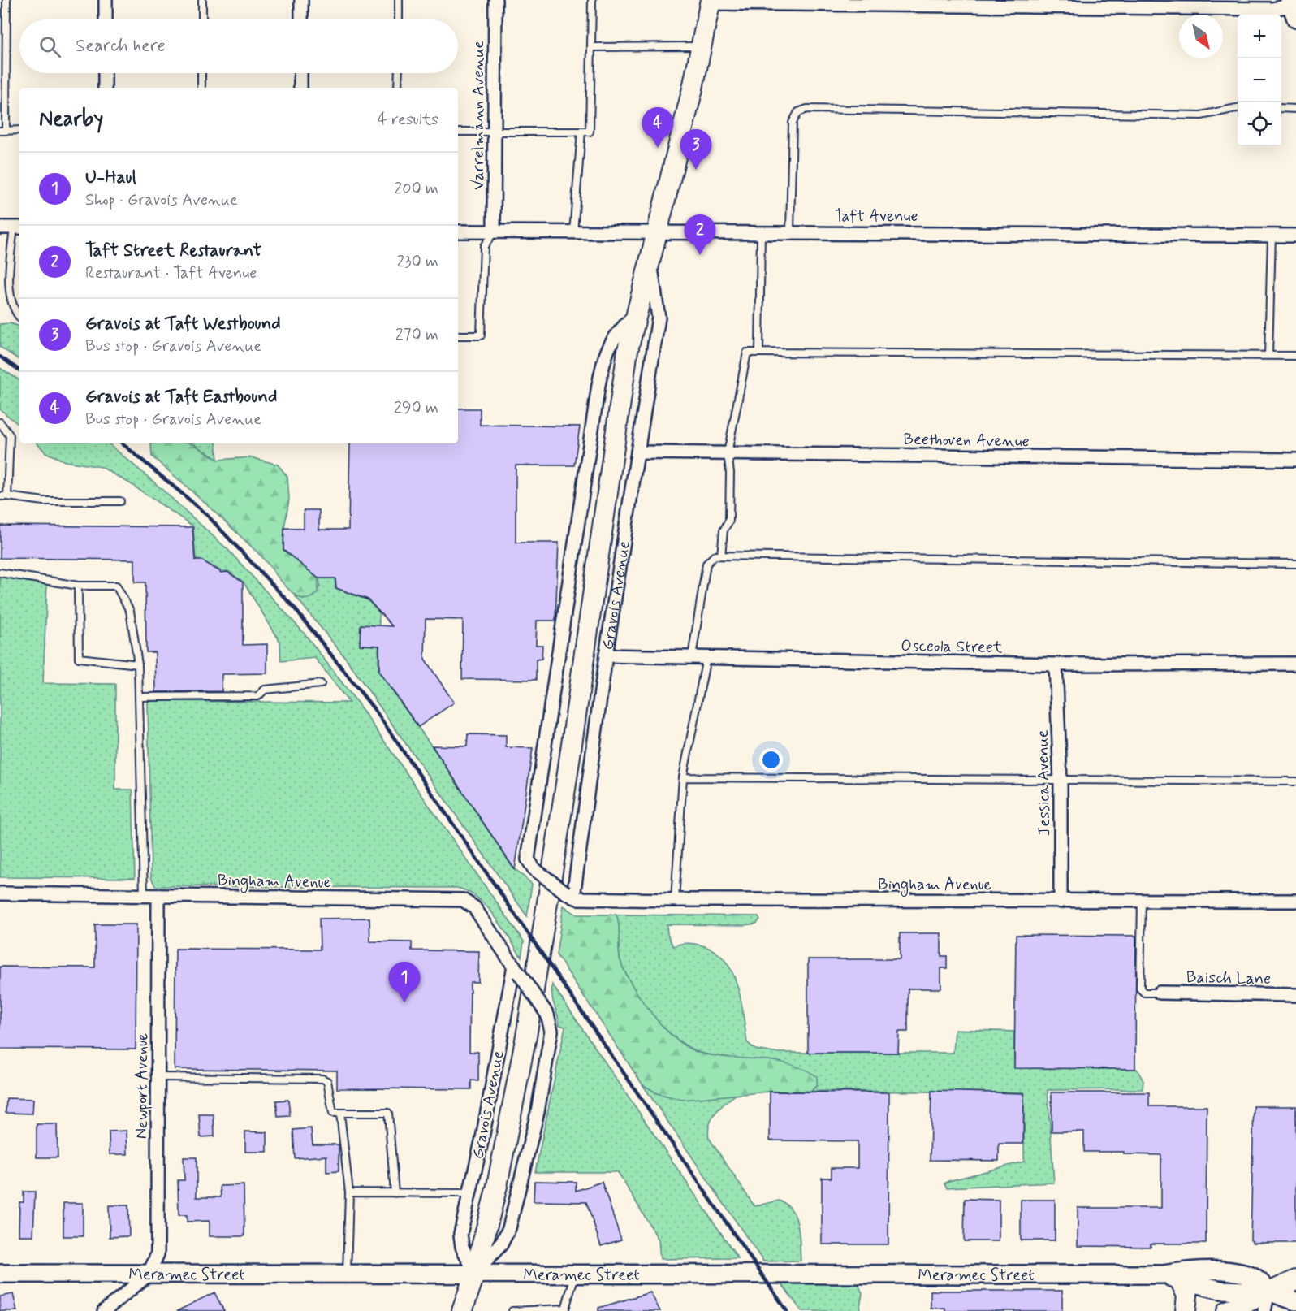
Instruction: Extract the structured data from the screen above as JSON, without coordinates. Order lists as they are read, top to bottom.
{
  "streets": {
    "main road": ["Gravois Avenue"],
    "street": [
      "Varrelmann Avenue",
      "Taft Avenue",
      "Beethoven Avenue",
      "Osceola Street",
      "Jessica Avenue",
      "Bingham Avenue",
      "Baisch Lane",
      "Newport Avenue",
      "Meramec Street"
    ]
  },
  "crossings": [
    ["Varrelmann Avenue", "Taft Avenue"],
    ["Taft Avenue", "Gravois Avenue"],
    ["Beethoven Avenue", "Gravois Avenue"],
    ["Gravois Avenue", "Osceola Street"],
    ["Gravois Avenue", "Bingham Avenue"],
    ["Gravois Avenue", "Meramec Street"],
    ["Osceola Street", "Jessica Avenue"],
    ["Jessica Avenue", "Bingham Avenue"],
    ["Bingham Avenue", "Newport Avenue"],
    ["Newport Avenue", "Meramec Street"]
  ],
  "north": "bottom right",
  "page": {
    "map_buttons": ["+", "−"],
    "search": "Search here",
    "heading": ["Nearby", "4 results"],
    "pins": [
      "4",
      "3",
      "2",
      "1"
    ],
    "list": [
      {
        "mark": "1",
        "name": "U-Haul",
        "note": "Shop · Gravois Avenue",
        "value": "200 m"
      },
      {
        "mark": "2",
        "name": "Taft Street Restaurant",
        "note": "Restaurant · Taft Avenue",
        "value": "230 m"
      },
      {
        "mark": "3",
        "name": "Gravois at Taft Westbound",
        "note": "Bus stop · Gravois Avenue",
        "value": "270 m"
      },
      {
        "mark": "4",
        "name": "Gravois at Taft Eastbound",
        "note": "Bus stop · Gravois Avenue",
        "value": "290 m"
      }
    ]
  }
}
